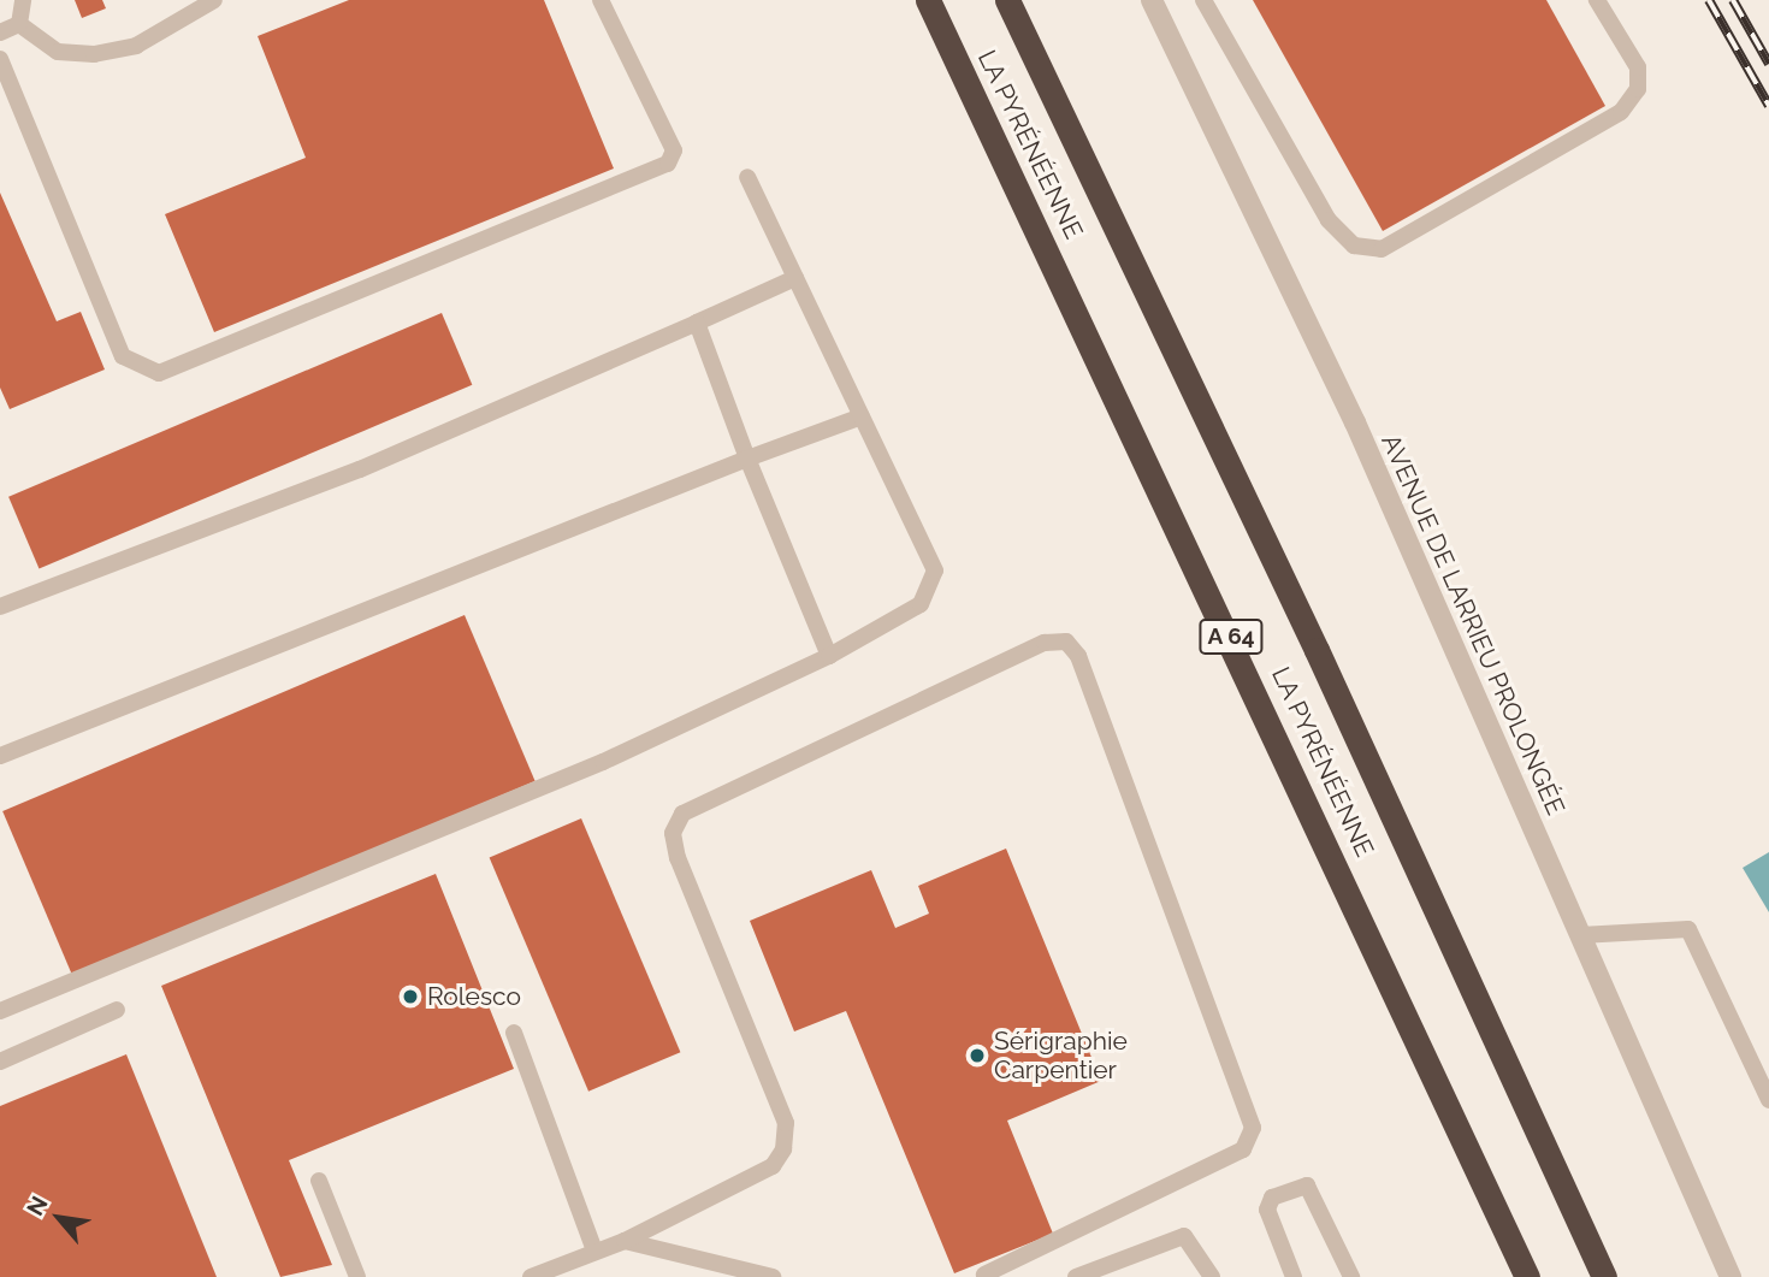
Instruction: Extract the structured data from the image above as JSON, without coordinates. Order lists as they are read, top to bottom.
{
  "streets": {
    "highway": ["LA PYRÉNÉENNE", "A 64"],
    "street": ["AVENUE DE LARRIEU PROLONGÉE"]
  },
  "places": ["Rolesco", "Sérigraphie Carpentier"],
  "north": "top left"
}
